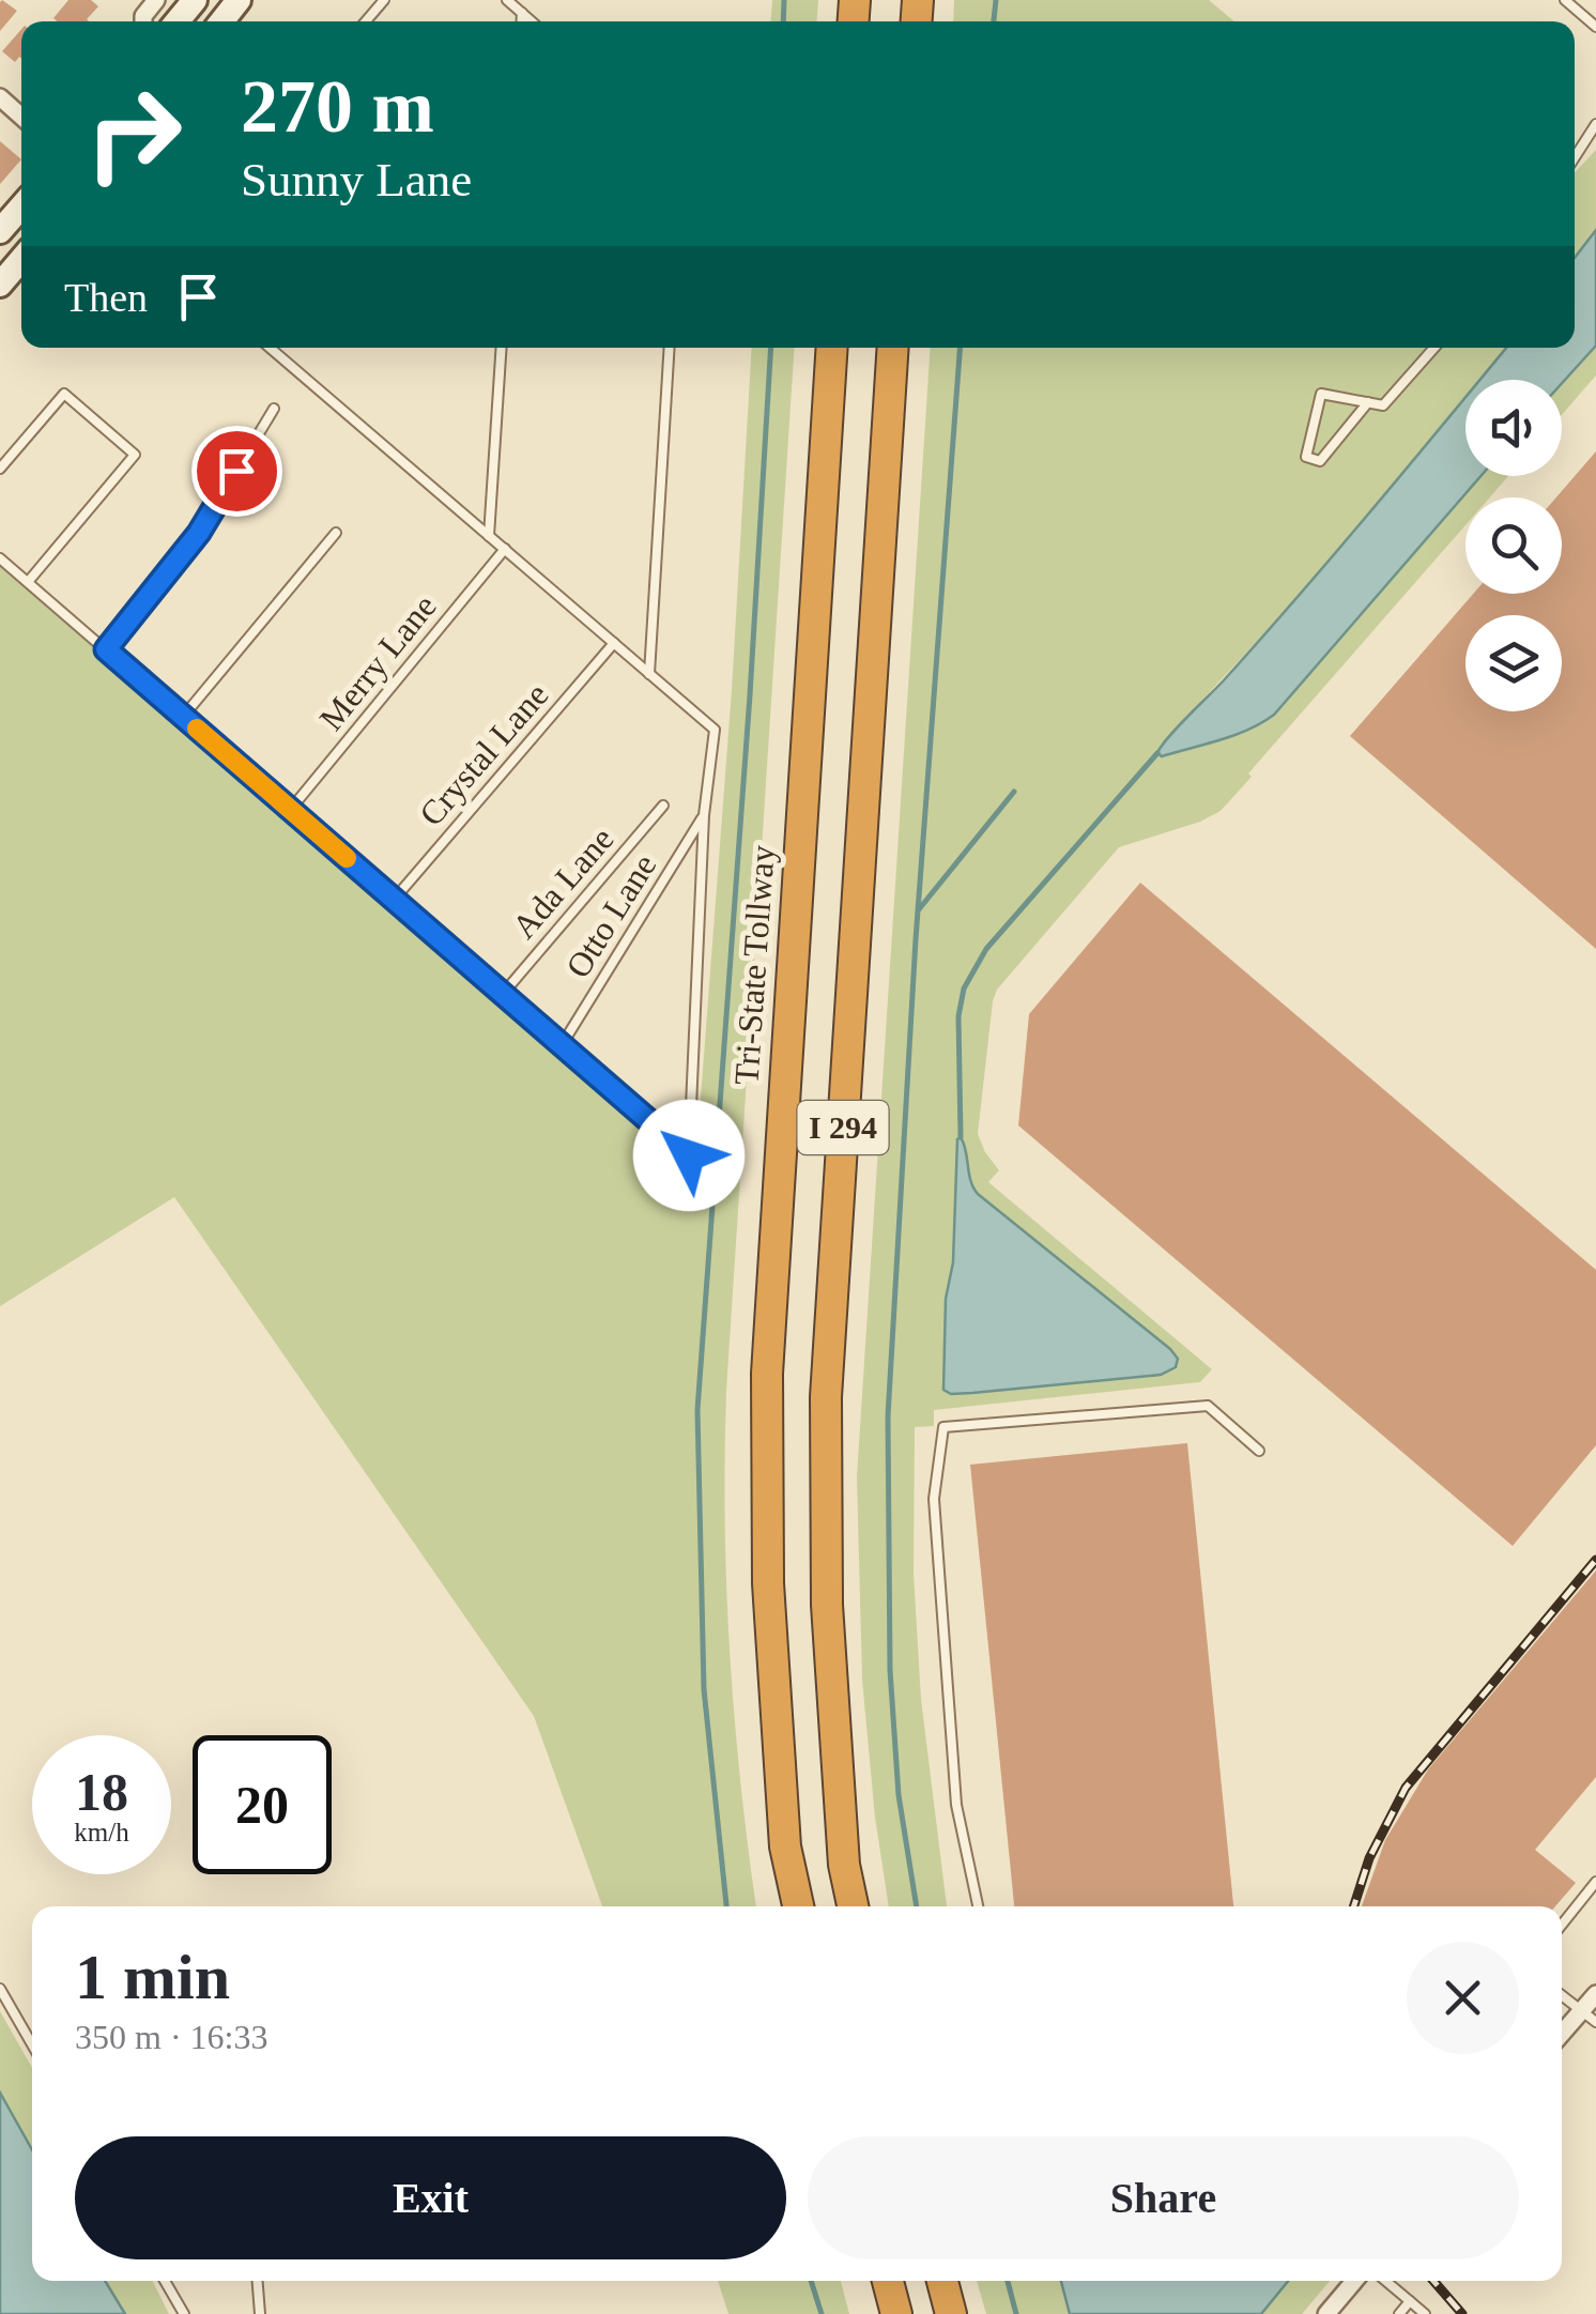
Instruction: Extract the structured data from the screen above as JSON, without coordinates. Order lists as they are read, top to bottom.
{
  "streets": {
    "highway": ["Tri-State Tollway", "I 294"],
    "lane": [
      "Merry Lane",
      "Crystal Lane",
      "Ada Lane",
      "Otto Lane"
    ]
  },
  "page": {
    "turn": ["270 m", "Sunny Lane"],
    "then": "Then",
    "speed": "18 km/h",
    "limit": "20",
    "heading": ["1 min", "350 m · 16:33"],
    "buttons": ["Exit", "Share"]
  }
}
